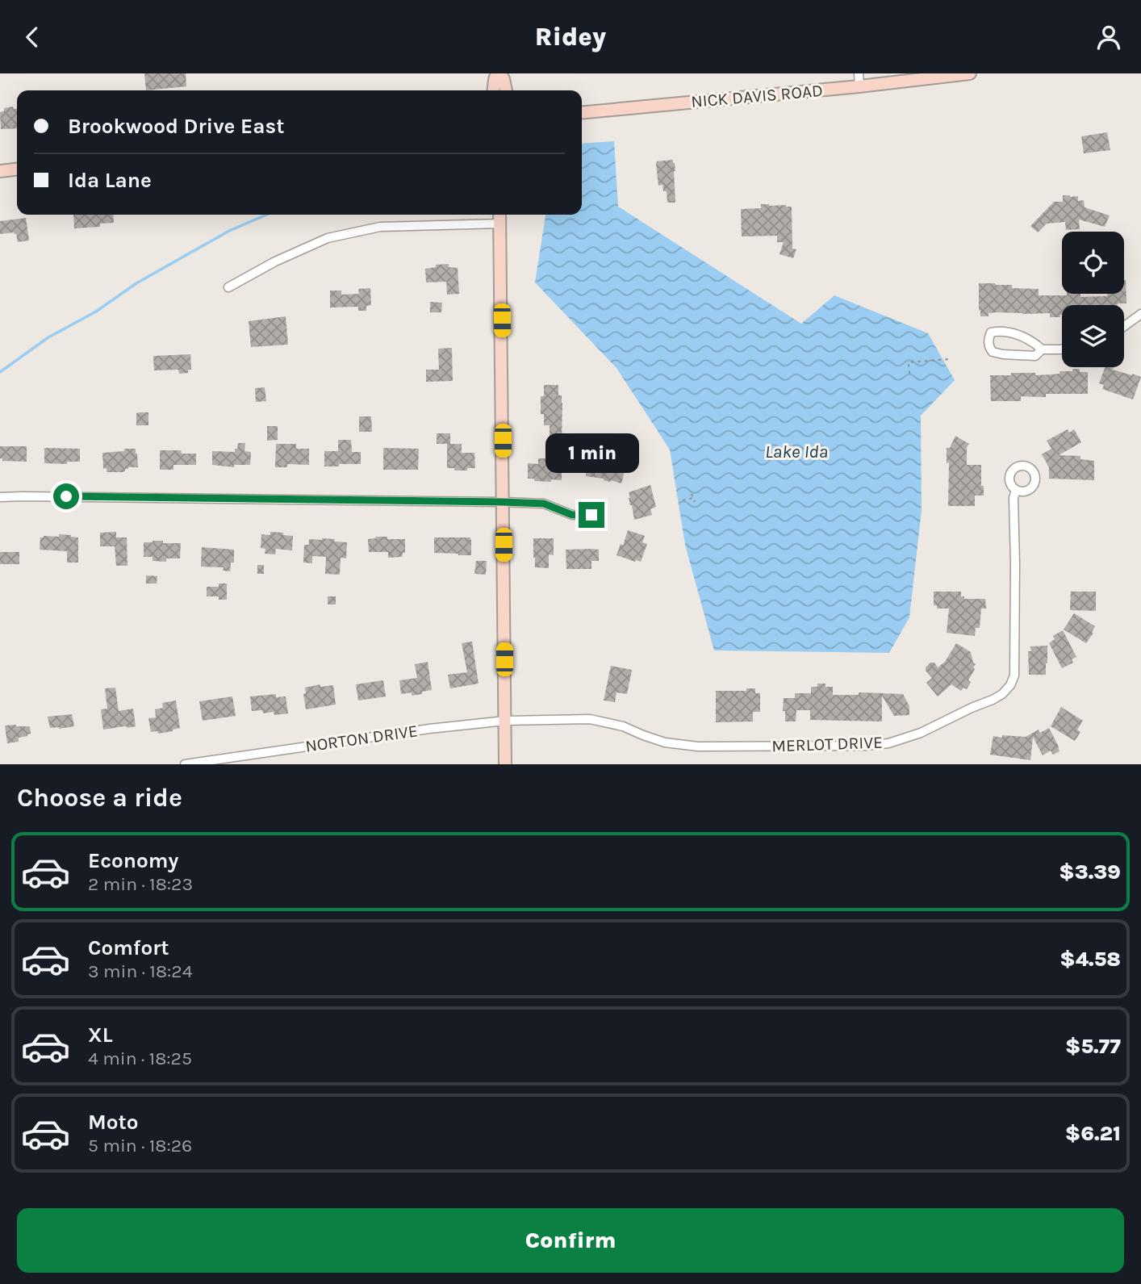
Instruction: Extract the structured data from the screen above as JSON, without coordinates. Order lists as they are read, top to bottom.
{
  "streets": {
    "street": ["NICK DAVIS ROAD", "NORTON DRIVE", "MERLOT DRIVE"]
  },
  "crossings": [
    ["NORTON DRIVE", "MERLOT DRIVE"]
  ],
  "water": ["Lake Ida"],
  "page": {
    "header": "Ridey",
    "banner": ["Brookwood Drive East", "Ida Lane"],
    "bubble": "1 min",
    "heading": "Choose a ride",
    "list": [
      {
        "name": "Economy",
        "note": "2 min · 18:23",
        "value": "$3.39"
      },
      {
        "name": "Comfort",
        "note": "3 min · 18:24",
        "value": "$4.58"
      },
      {
        "name": "XL",
        "note": "4 min · 18:25",
        "value": "$5.77"
      },
      {
        "name": "Moto",
        "note": "5 min · 18:26",
        "value": "$6.21"
      }
    ],
    "buttons": "Confirm"
  }
}
